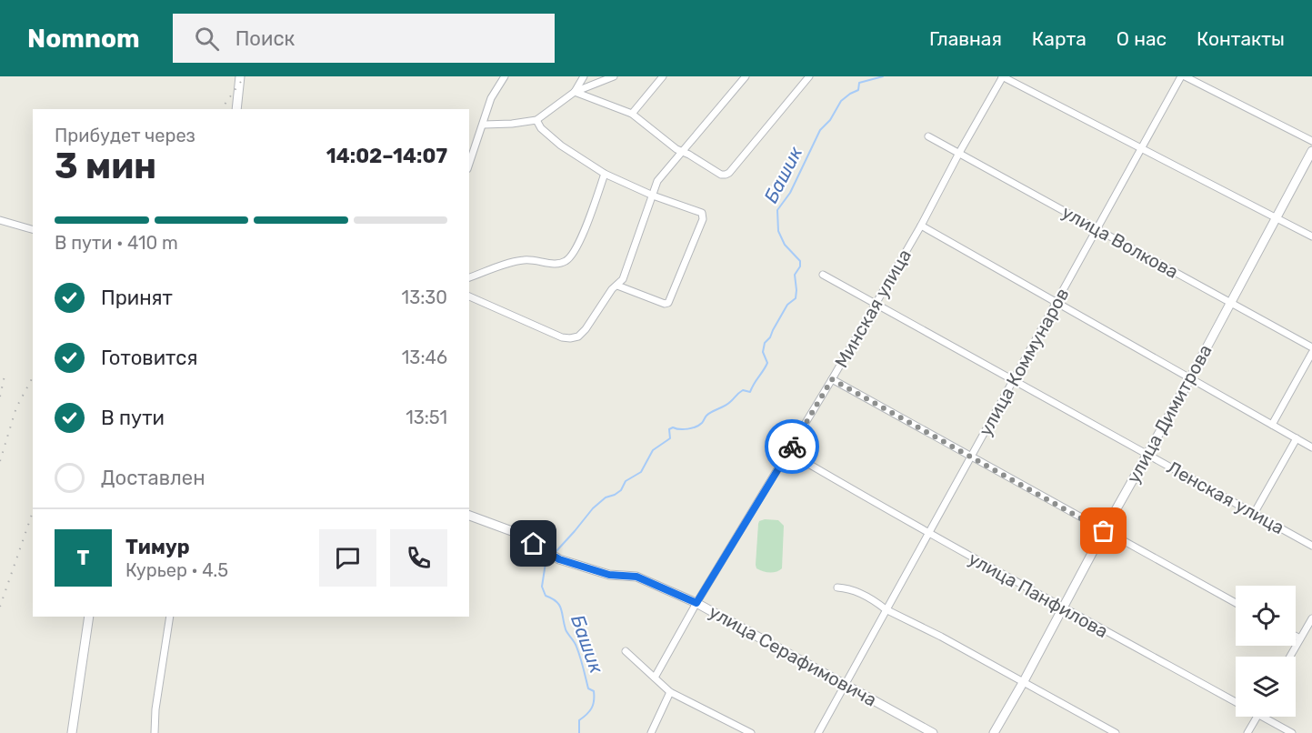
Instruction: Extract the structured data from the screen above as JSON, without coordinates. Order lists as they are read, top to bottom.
{
  "streets": {
    "street": [
      "улица Волкова",
      "Минская улица",
      "улица Коммунаров",
      "улица Димитрова",
      "Ленская улица",
      "улица Панфилова",
      "улица Серафимовича"
    ]
  },
  "crossings": [
    ["улица Волкова", "Минская улица"],
    ["улица Волкова", "улица Коммунаров"],
    ["улица Волкова", "улица Димитрова"],
    ["Минская улица", "Ленская улица"],
    ["Минская улица", "улица Панфилова"],
    ["Минская улица", "улица Серафимовича"],
    ["улица Коммунаров", "Ленская улица"],
    ["улица Коммунаров", "улица Панфилова"],
    ["улица Коммунаров", "улица Серафимовича"],
    ["улица Димитрова", "Ленская улица"],
    ["улица Димитрова", "улица Панфилова"]
  ],
  "water": ["Башик"],
  "page": {
    "header": "Nomnom",
    "search": "Поиск",
    "nav": [
      "Главная",
      "Карта",
      "О нас",
      "Контакты"
    ],
    "heading": ["3 мин", "Прибудет через", "14:02–14:07"],
    "panel": ["Тимур", "Курьер · 4.5"],
    "bar": "В пути · 410 m",
    "list": [
      ["Принят", "13:30"],
      ["Готовится", "13:46"],
      ["В пути", "13:51"],
      "Доставлен"
    ],
    "round": "Т"
  }
}
